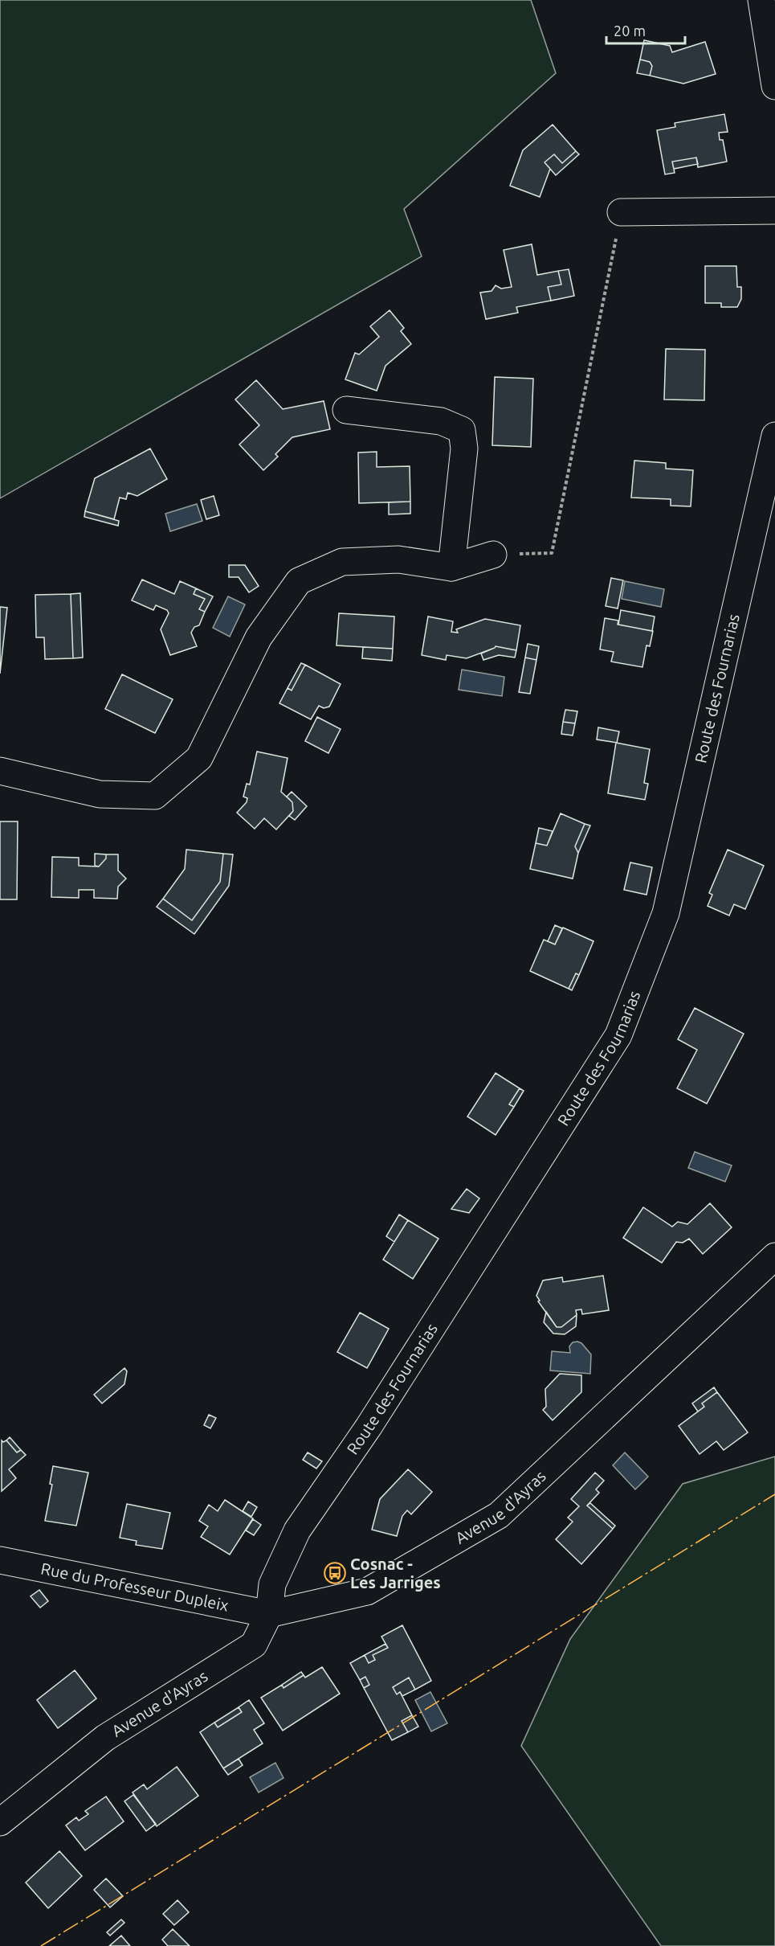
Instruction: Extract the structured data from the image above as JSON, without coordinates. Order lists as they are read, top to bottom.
{
  "streets": {
    "street": ["Route des Fournarias", "Avenue d'Ayras", "Rue du Professeur Dupleix"]
  },
  "crossings": [
    ["Route des Fournarias", "Avenue d'Ayras"],
    ["Route des Fournarias", "Rue du Professeur Dupleix"],
    ["Avenue d'Ayras", "Rue du Professeur Dupleix"]
  ],
  "places": {
    "bus stop": ["Cosnac - Les Jarriges"]
  },
  "scale_bar": "20 m"
}
